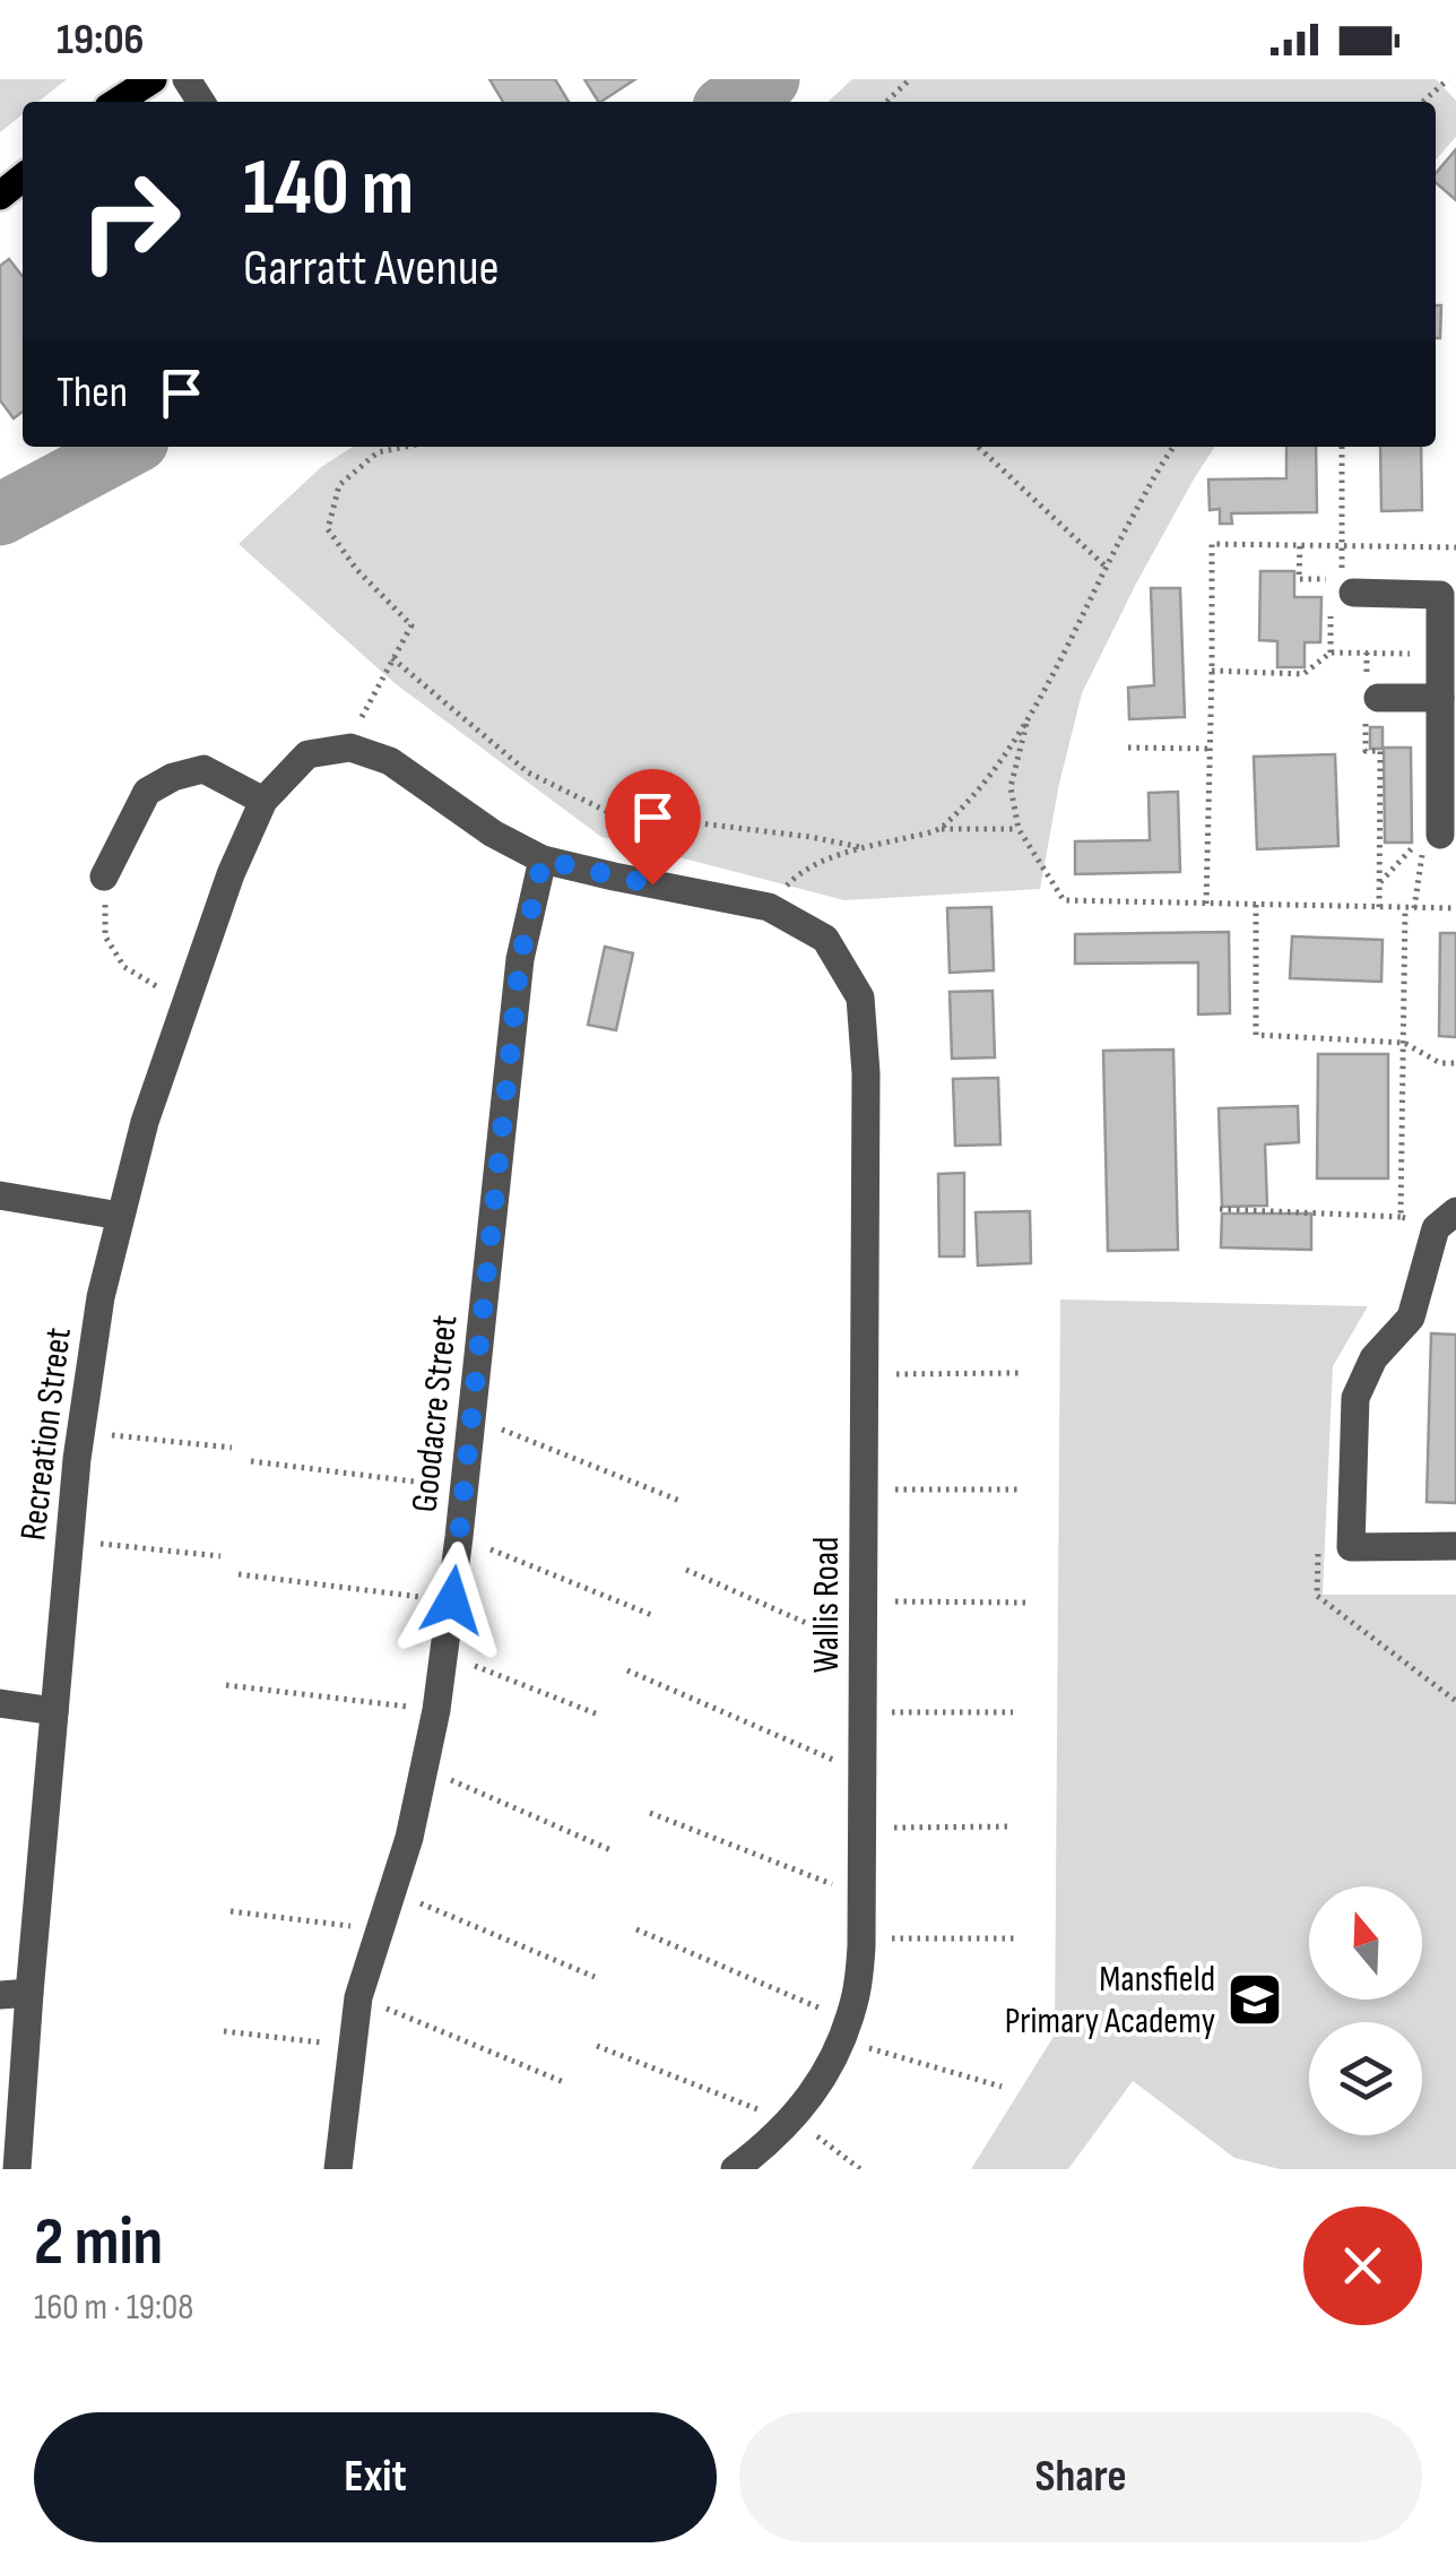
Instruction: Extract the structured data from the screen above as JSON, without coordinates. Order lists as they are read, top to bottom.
{
  "streets": {
    "street": ["Goodacre Street", "Recreation Street", "Wallis Road"]
  },
  "places": {
    "school or university": ["Mansfield Primary Academy"]
  },
  "north": "top",
  "page": {
    "status": "19:06",
    "turn": ["140 m", "Garratt Avenue"],
    "then": "Then",
    "heading": ["2 min", "160 m · 19:08"],
    "buttons": ["Exit", "Share"]
  }
}
